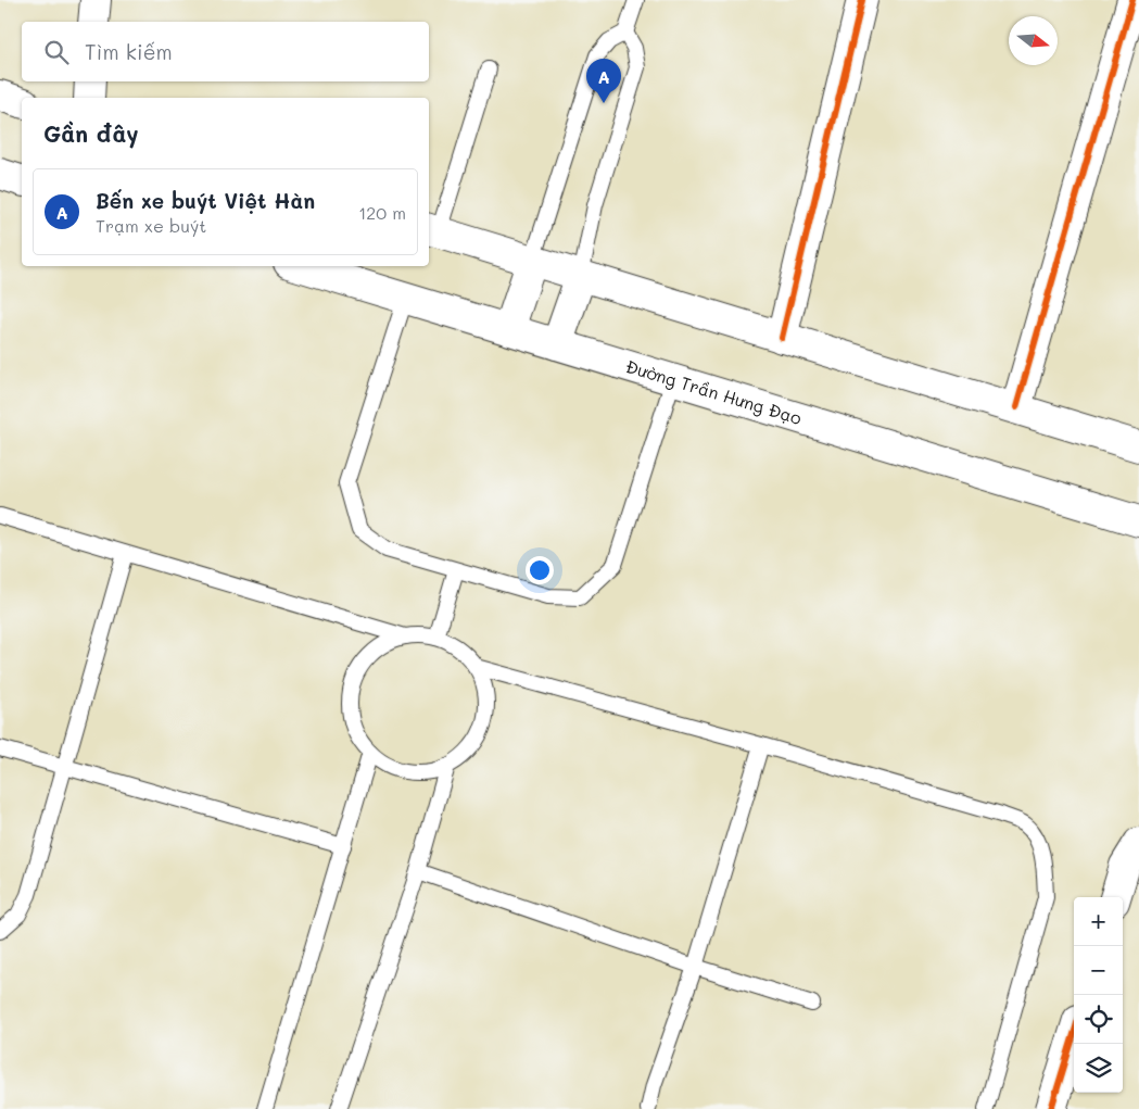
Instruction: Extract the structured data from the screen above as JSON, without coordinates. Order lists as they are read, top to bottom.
{
  "streets": {
    "main road": ["Đường Trần Hưng Đạo"]
  },
  "north": "right",
  "page": {
    "search": "Tìm kiếm",
    "pins": "A",
    "heading": "Gần đây",
    "list": [
      {
        "mark": "A",
        "name": "Bến xe buýt Việt Hàn",
        "note": "Trạm xe buýt",
        "value": "120 m"
      }
    ],
    "map_buttons": ["+", "−"]
  }
}
